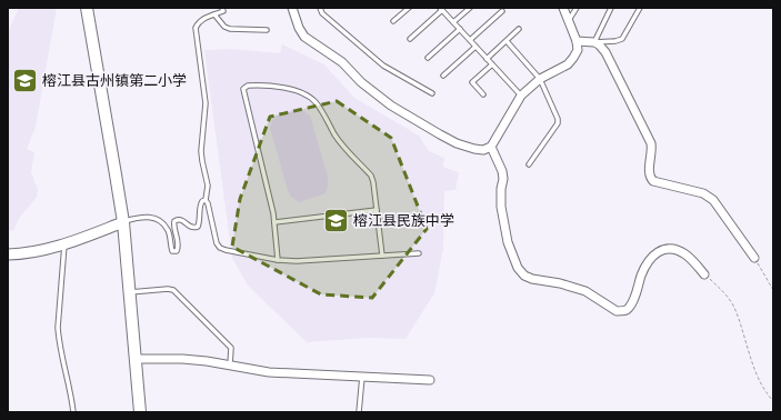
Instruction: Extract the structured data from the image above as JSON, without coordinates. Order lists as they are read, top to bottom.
{
  "places": {
    "school or university": ["榕江县古州镇第二小学", "榕江县民族中学"]
  }
}
